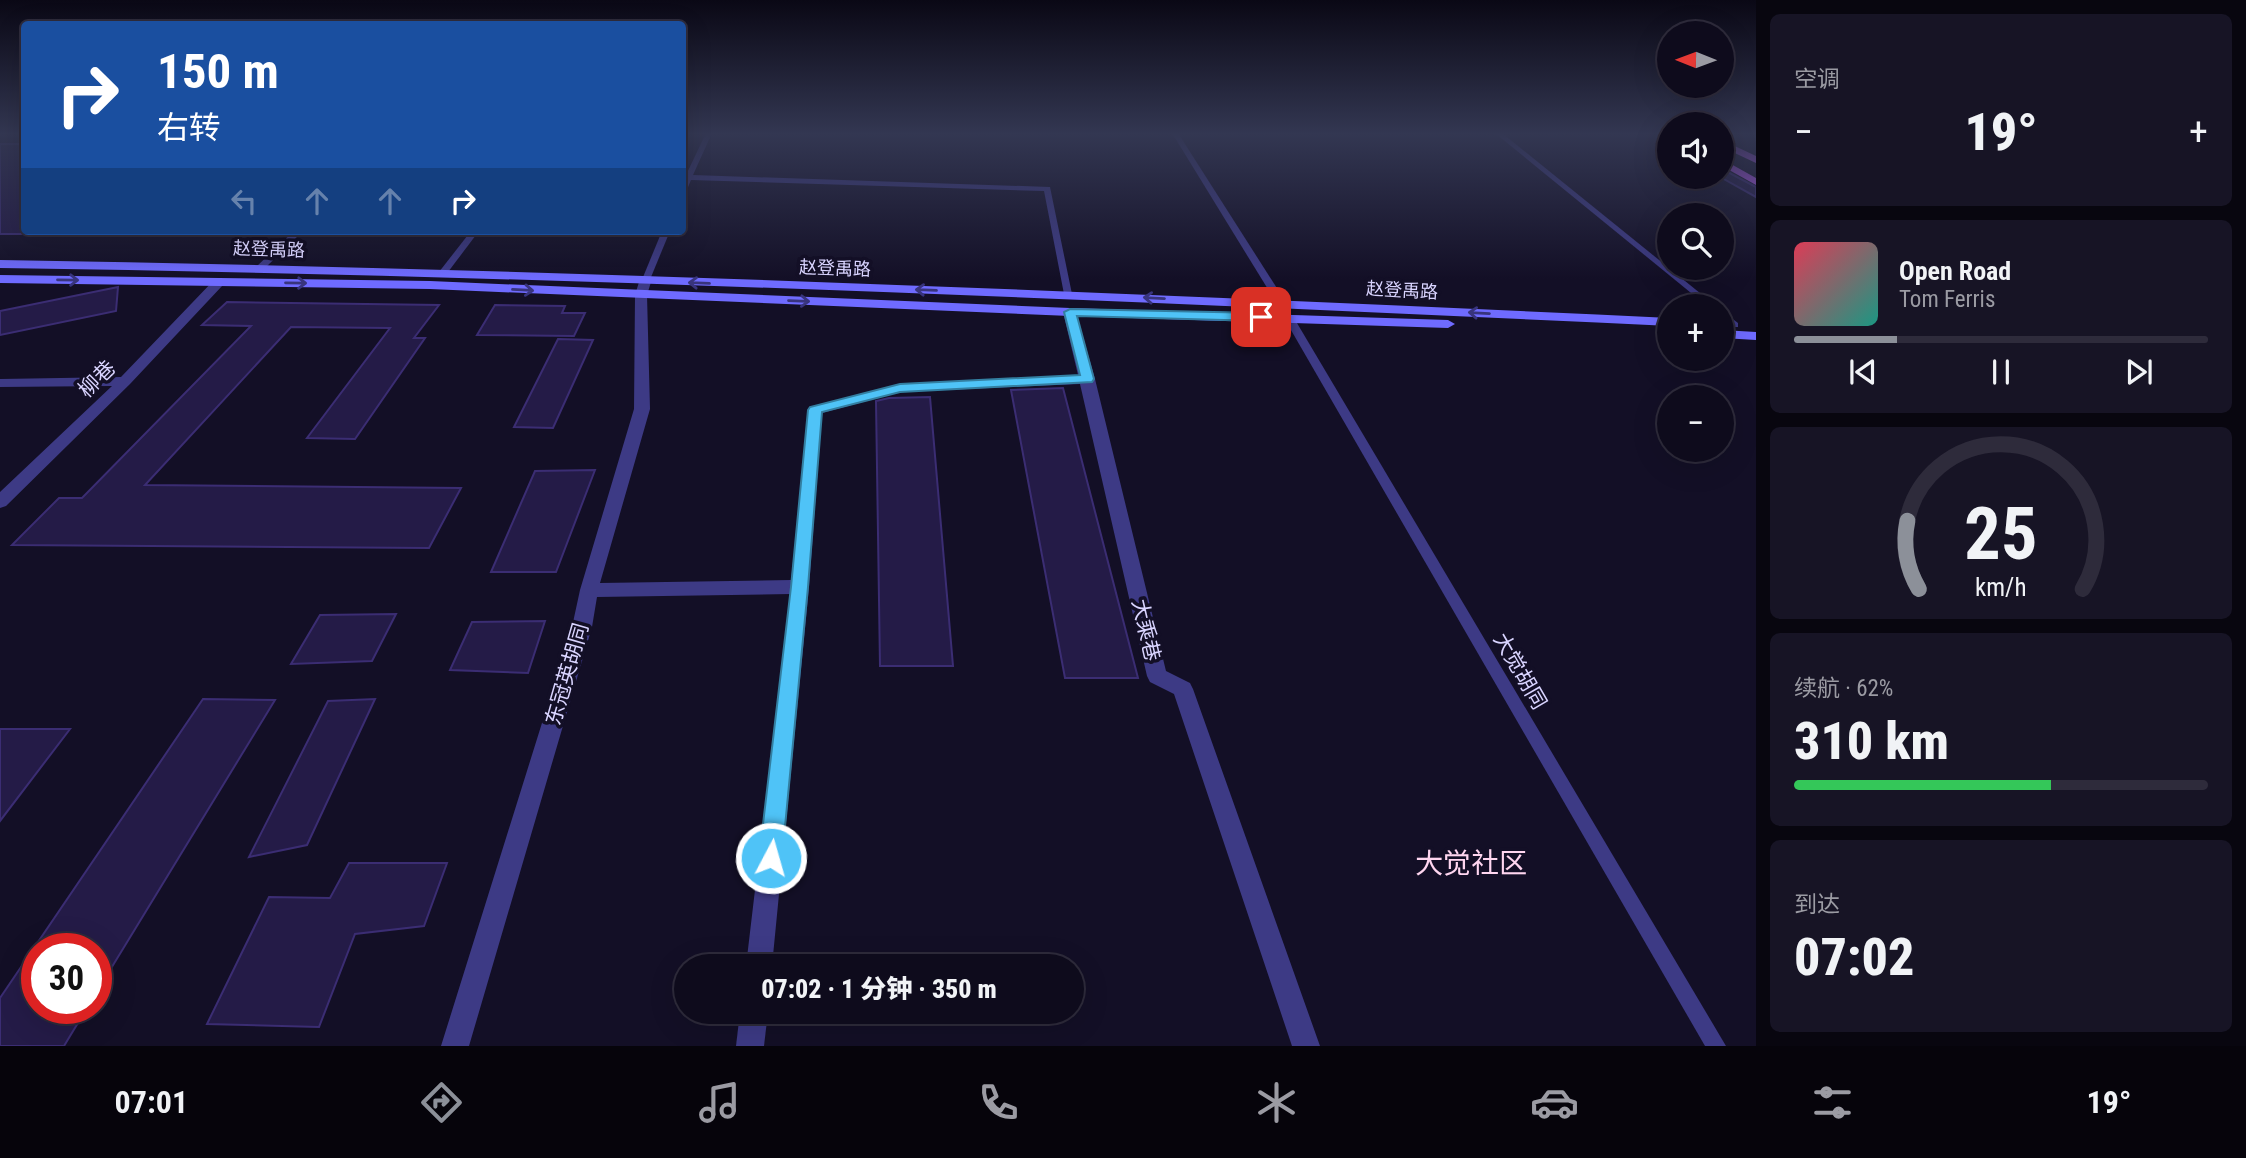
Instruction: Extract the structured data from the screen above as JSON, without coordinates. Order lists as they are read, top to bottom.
{
  "streets": {
    "main road": ["赵登禹路"],
    "street": ["柳巷", "大乘巷", "东冠英胡同"],
    "lane": ["大觉胡同"]
  },
  "crossings": [
    ["赵登禹路", "柳巷"],
    ["赵登禹路", "大乘巷"],
    ["赵登禹路", "大觉胡同"],
    ["赵登禹路", "东冠英胡同"]
  ],
  "districts": ["大觉社区"],
  "north": "left",
  "page": {
    "tile": [
      "空调",
      ["续航 · 62%", "310 km"],
      ["到达", "07:02"]
    ],
    "map_buttons": ["+", "−"],
    "turn": ["150 m", "右转"],
    "heat": ["−", "19°", "+"],
    "song": ["Open Road", "Tom Ferris"],
    "limit": "30",
    "trip": "07:02 · 1 分钟 · 350 m",
    "tabs": ["07:01", "19°"],
    "gauge": ["25", "km/h"]
  }
}
